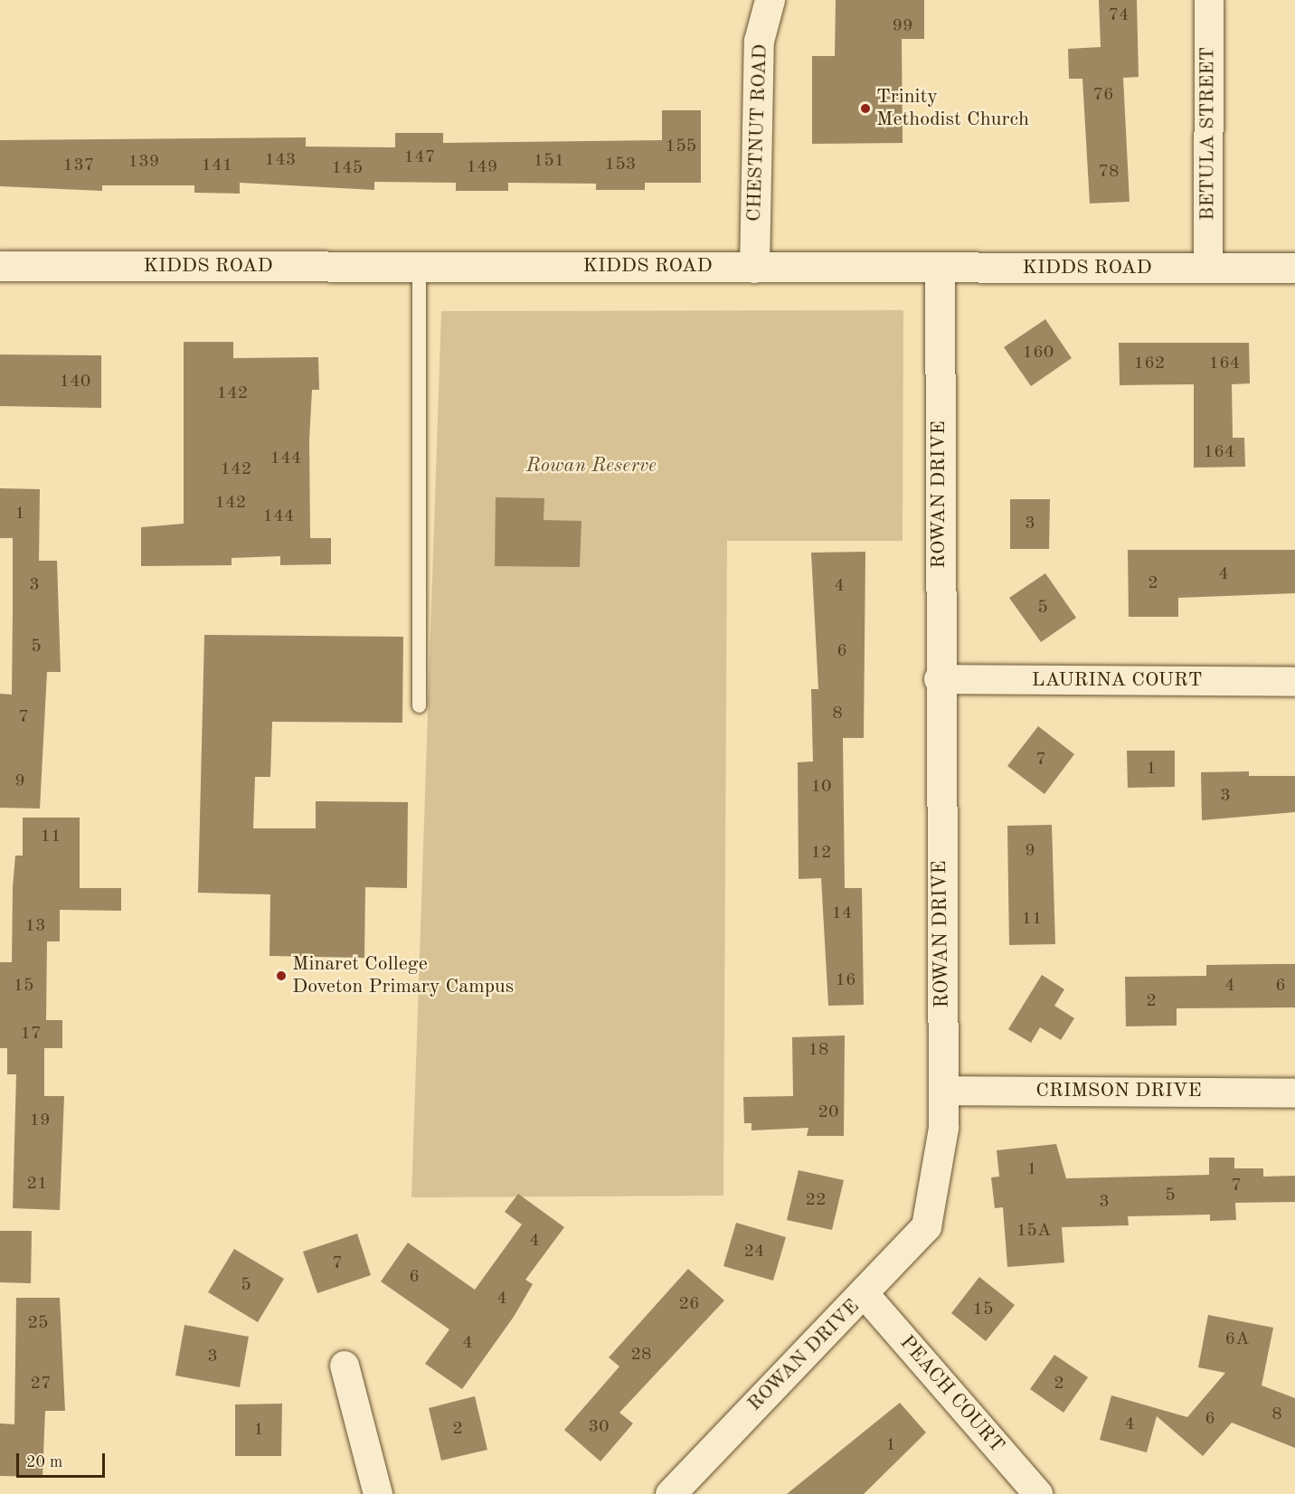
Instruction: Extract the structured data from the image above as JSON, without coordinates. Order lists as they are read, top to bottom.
{
  "streets": {
    "street": [
      "CHESTNUT ROAD",
      "BETULA STREET",
      "KIDDS ROAD",
      "ROWAN DRIVE",
      "LAURINA COURT",
      "CRIMSON DRIVE",
      "PEACH COURT"
    ]
  },
  "crossings": [
    ["CHESTNUT ROAD", "KIDDS ROAD"],
    ["BETULA STREET", "KIDDS ROAD"],
    ["KIDDS ROAD", "ROWAN DRIVE"],
    ["ROWAN DRIVE", "LAURINA COURT"],
    ["ROWAN DRIVE", "CRIMSON DRIVE"],
    ["ROWAN DRIVE", "PEACH COURT"]
  ],
  "parks": ["Rowan Reserve"],
  "places": ["Trinity Methodist Church", "Minaret College Doveton Primary Campus"],
  "house_numbers": [
    "74",
    "99",
    "76",
    "155",
    "147",
    "143",
    "151",
    "139",
    "153",
    "137",
    "141",
    "149",
    "145",
    "78",
    "160",
    "162",
    "164",
    "140",
    "142",
    "164",
    "144",
    "142",
    "142",
    "1",
    "144",
    "3",
    "4",
    "2",
    "3",
    "4",
    "5",
    "5",
    "6",
    "8",
    "7",
    "7",
    "1",
    "9",
    "10",
    "3",
    "11",
    "9",
    "12",
    "14",
    "11",
    "13",
    "16",
    "15",
    "4",
    "6",
    "2",
    "17",
    "18",
    "20",
    "19",
    "1",
    "21",
    "7",
    "5",
    "22",
    "3",
    "15A",
    "4",
    "24",
    "7",
    "6",
    "5",
    "4",
    "26",
    "15",
    "25",
    "6A",
    "4",
    "28",
    "3",
    "27",
    "2",
    "8",
    "6",
    "4",
    "30",
    "2",
    "1",
    "1"
  ],
  "scale_bar": "20 m"
}
